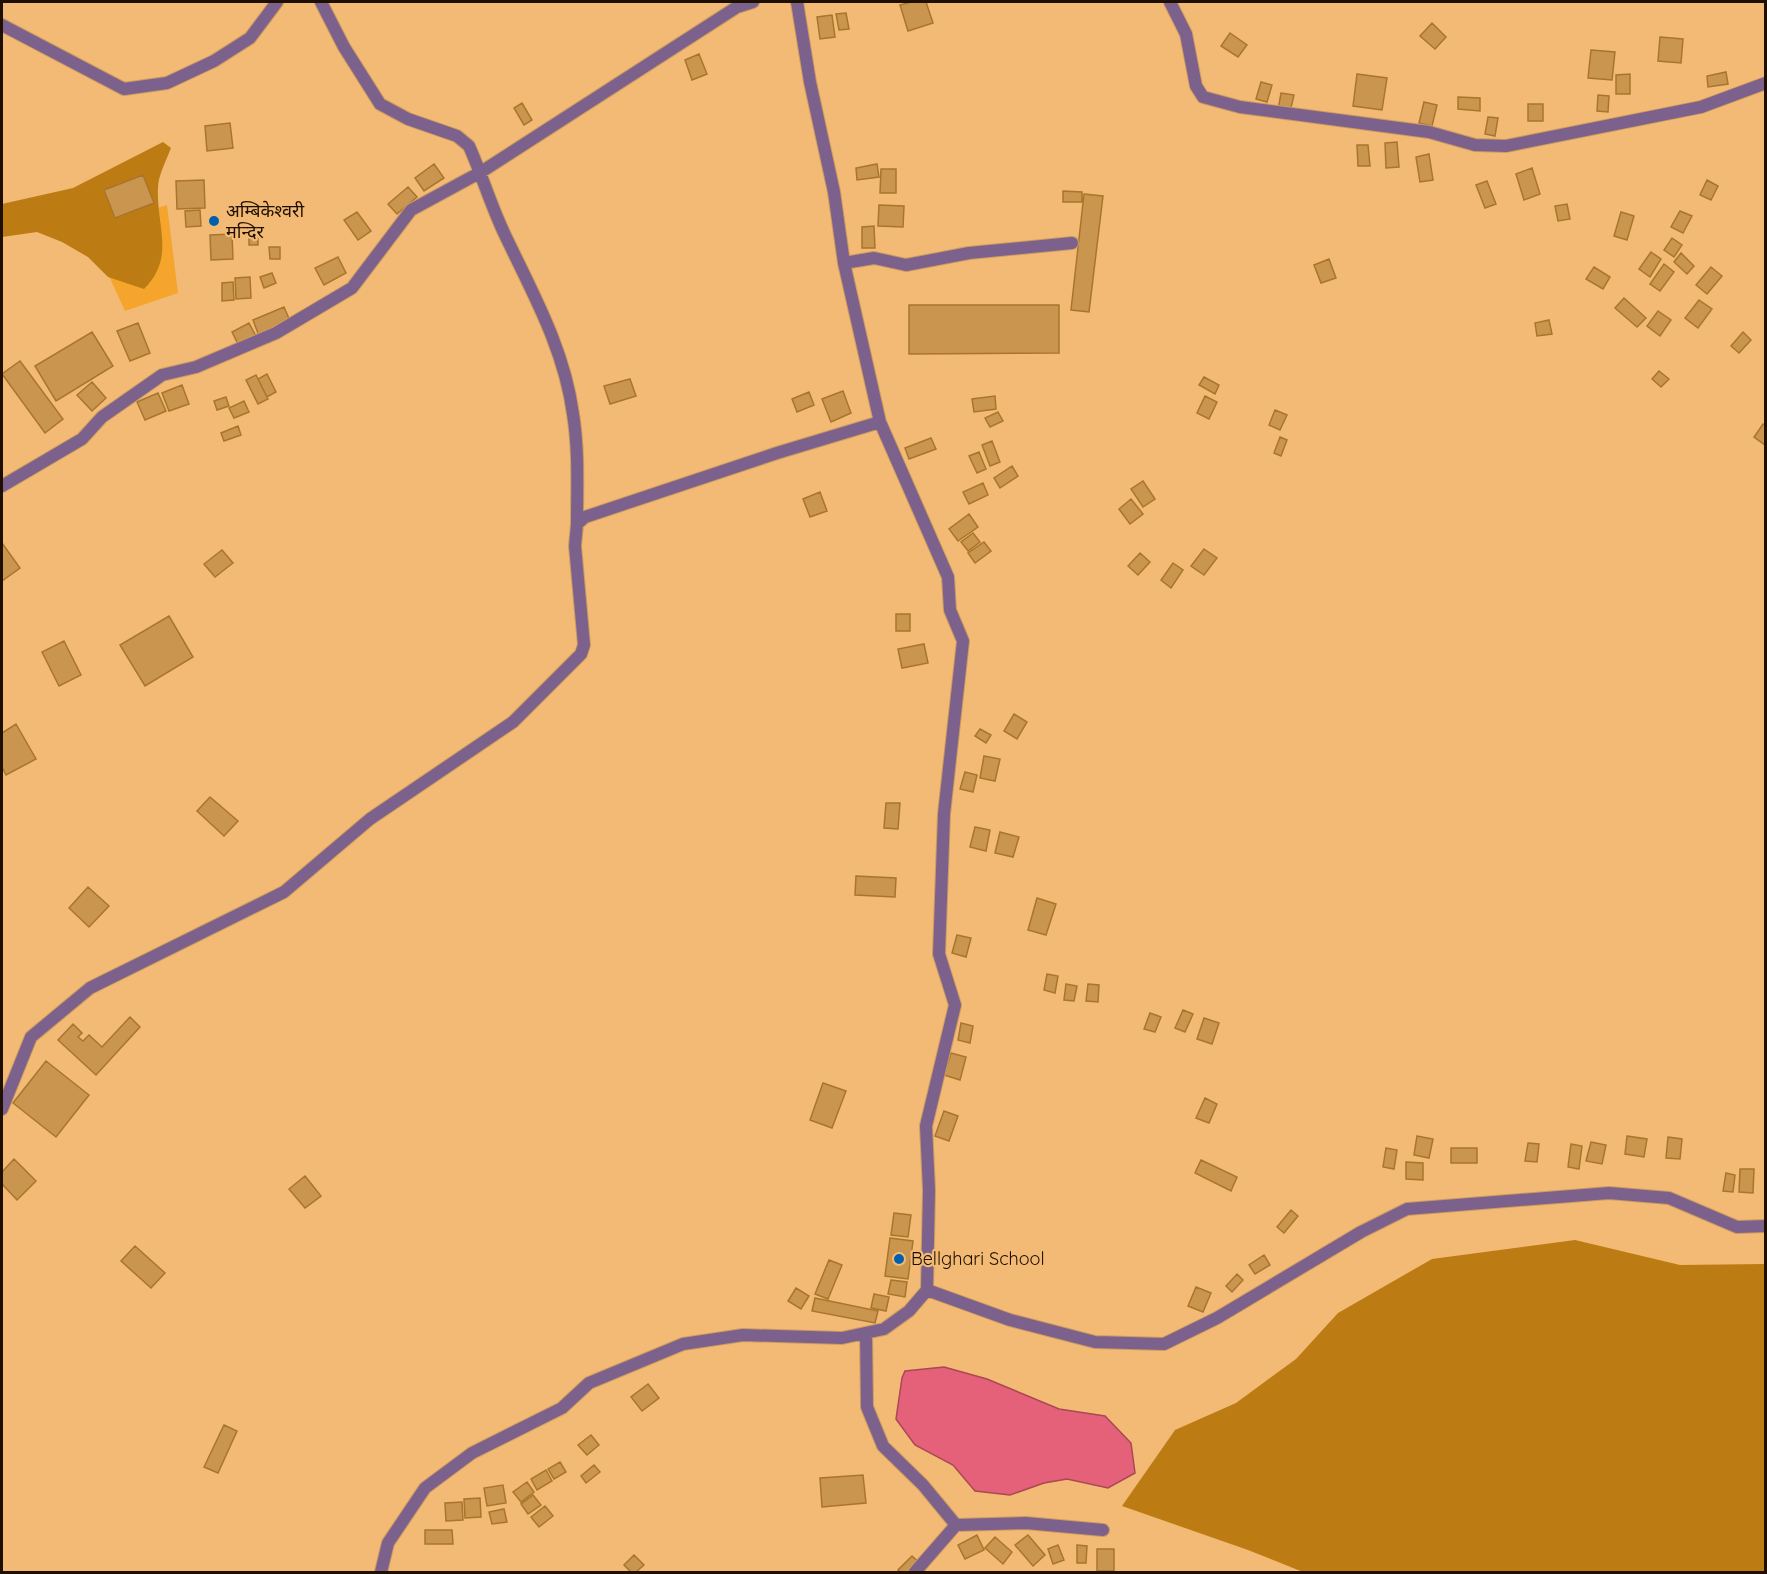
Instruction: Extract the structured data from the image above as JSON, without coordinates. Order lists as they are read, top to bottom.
{
  "places": ["अम्बिकेश्‍वरी मन्दिर", "Bellghari School"]
}
